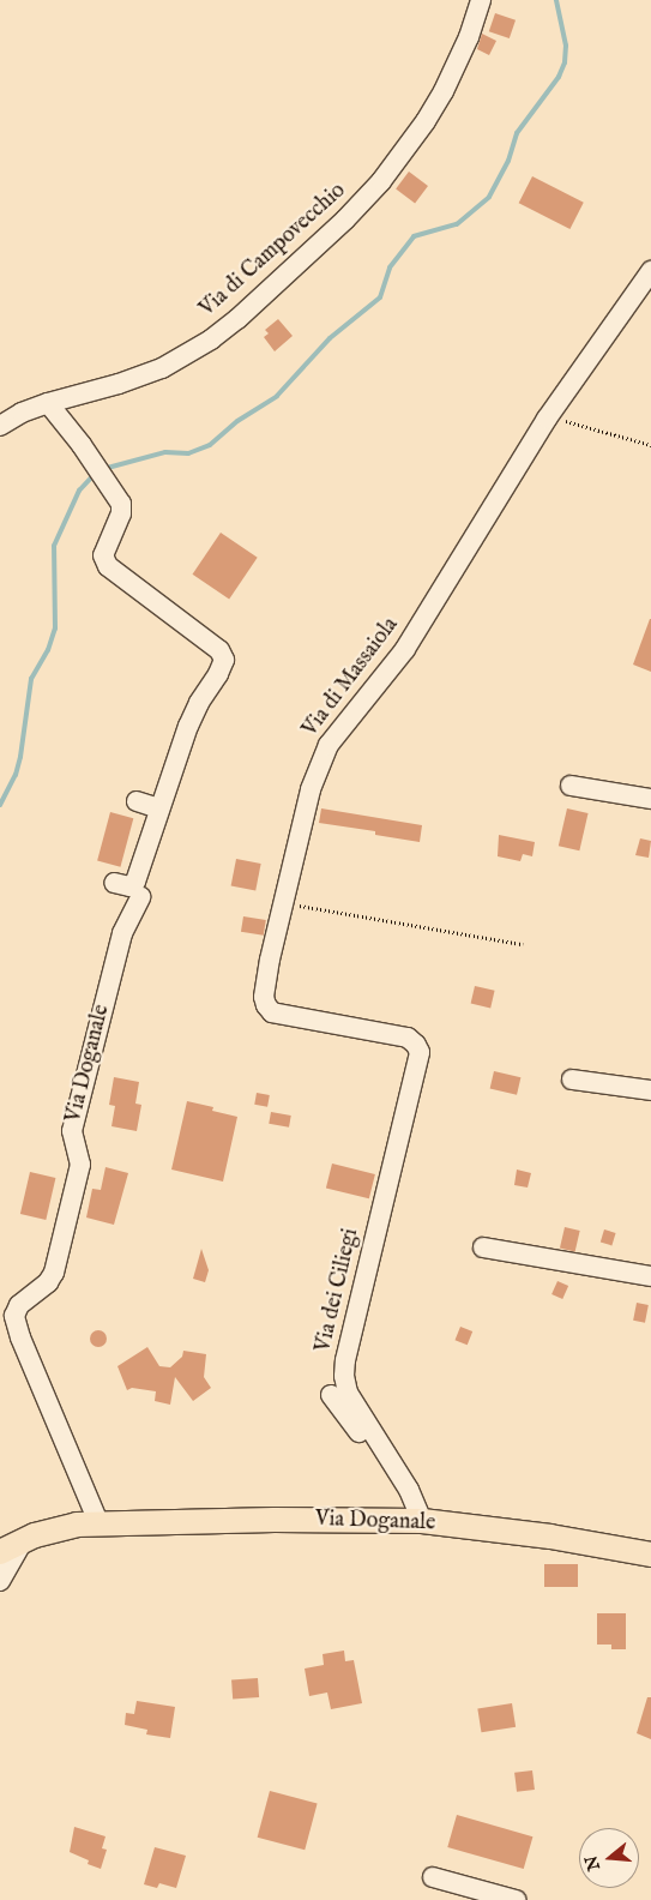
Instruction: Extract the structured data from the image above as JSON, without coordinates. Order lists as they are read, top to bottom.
{
  "streets": {
    "main road": ["Via Doganale"],
    "street": ["Via di Campovecchio", "Via di Massaiola", "Via dei Ciliegi"]
  },
  "crossings": [
    ["Via di Massaiola", "Via dei Ciliegi"],
    ["Via Doganale", "Via dei Ciliegi"]
  ],
  "north": "left"
}
